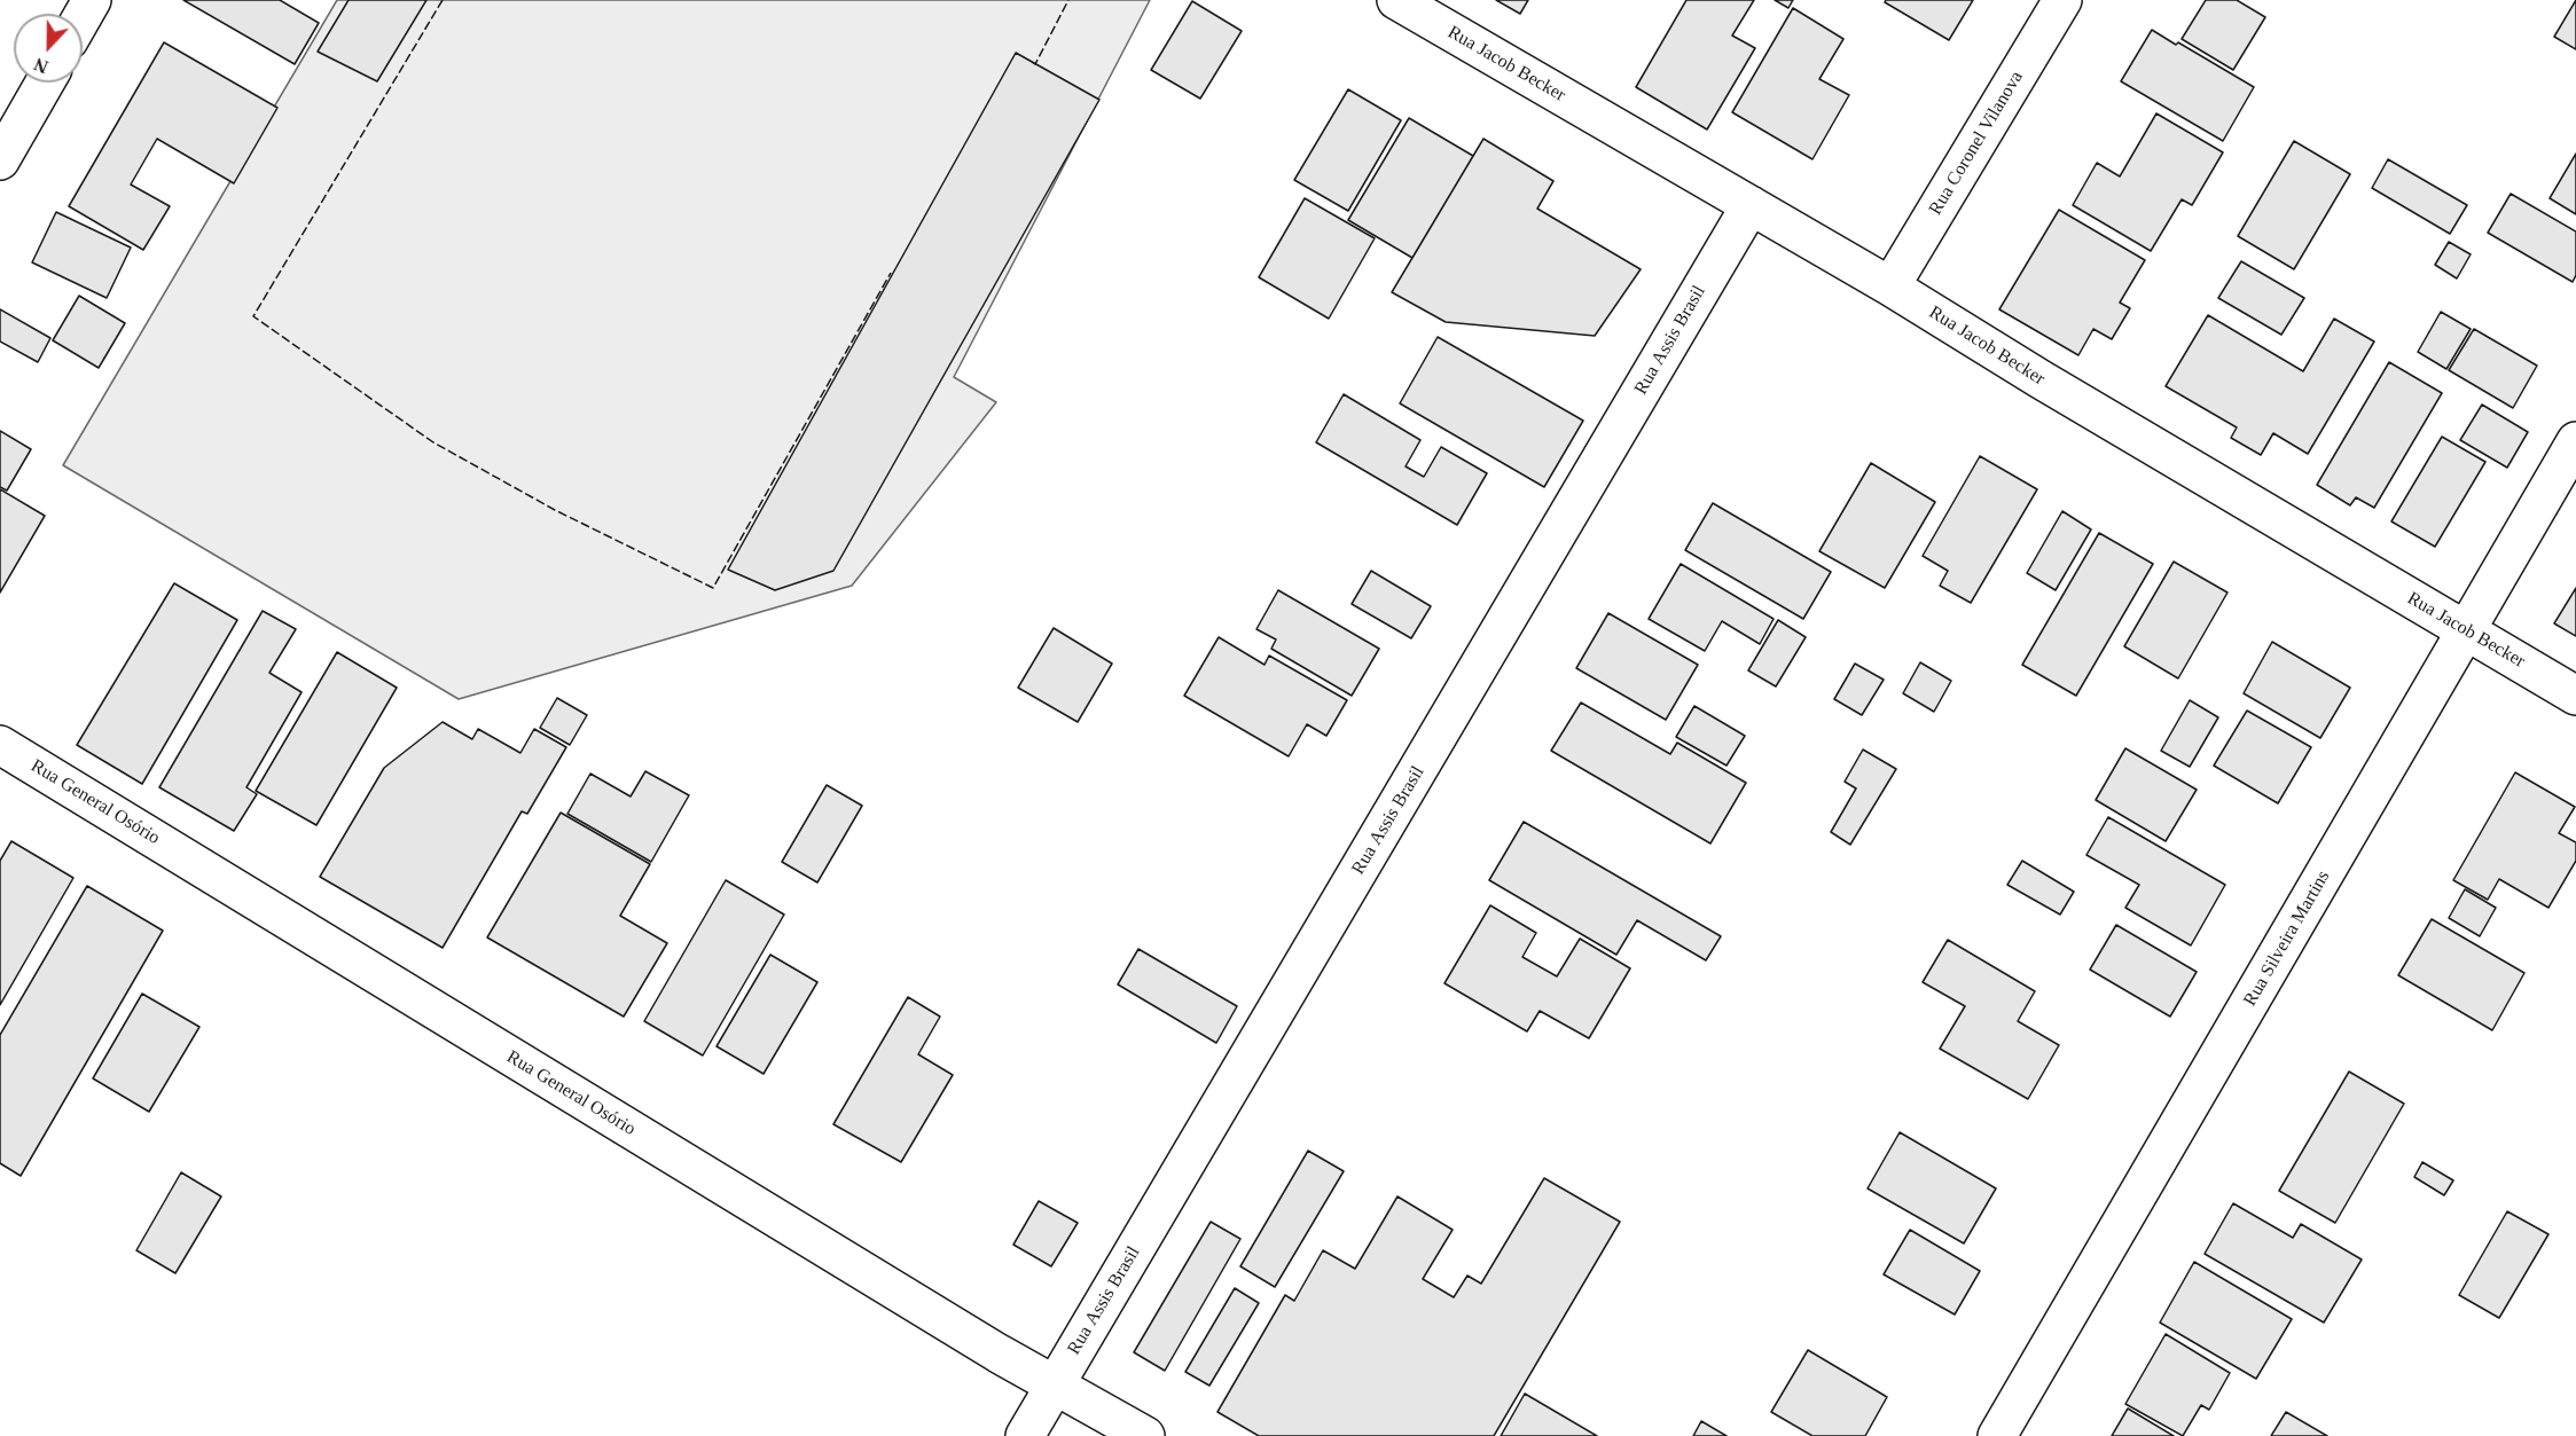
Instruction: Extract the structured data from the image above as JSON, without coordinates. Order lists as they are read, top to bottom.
{
  "streets": {
    "street": [
      "Rua Jacob Becker",
      "Rua Coronel Vilanova",
      "Rua Assis Brasil",
      "Rua General Osório",
      "Rua Silveira Martins"
    ]
  },
  "crossings": [
    ["Rua Jacob Becker", "Rua Coronel Vilanova"],
    ["Rua Jacob Becker", "Rua Assis Brasil"],
    ["Rua Jacob Becker", "Rua Silveira Martins"],
    ["Rua Assis Brasil", "Rua General Osório"]
  ],
  "north": "bottom"
}
